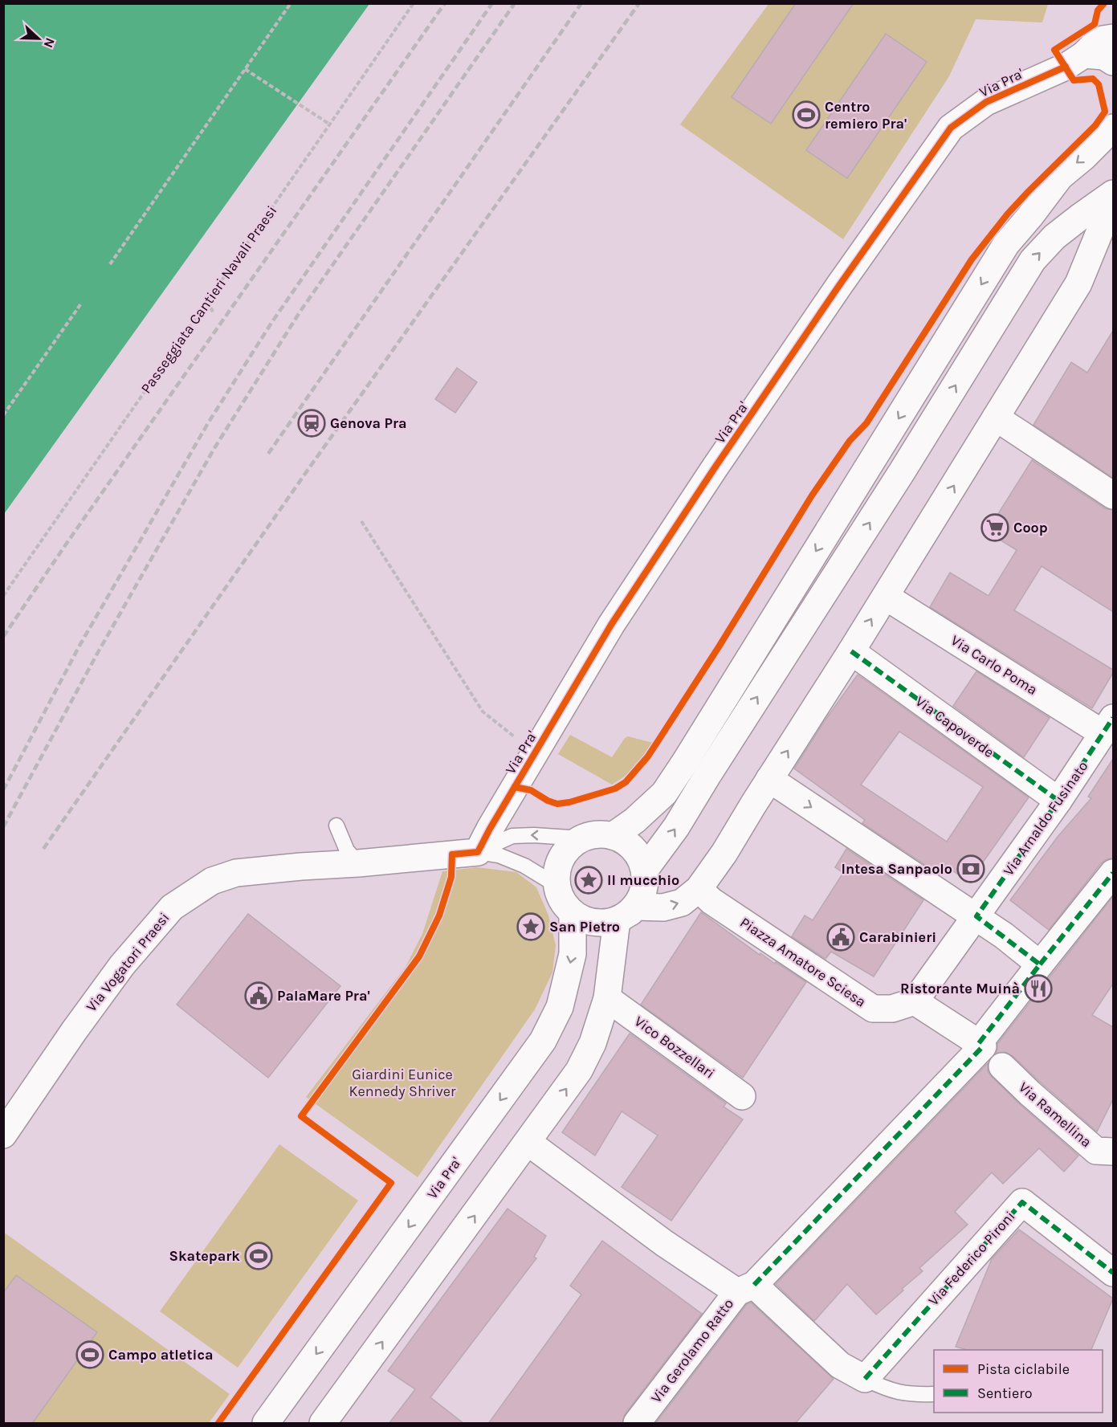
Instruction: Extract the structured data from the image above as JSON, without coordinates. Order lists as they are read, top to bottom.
{
  "streets": {
    "street": [
      "Via Pra'",
      "Via Carlo Poma",
      "Via Capoverde",
      "Via Arnaldo Fusinato",
      "Via Vogatori Praesi",
      "Piazza Amatore Sciesa",
      "Vico Bozzellari",
      "Via Ramellina",
      "Via Federico Pironi",
      "Via Gerolamo Ratto"
    ],
    "path": ["Passeggiata Cantieri Navali Praesi"]
  },
  "crossings": [
    ["Via Pra'", "Via Vogatori Praesi"],
    ["Via Carlo Poma", "Via Arnaldo Fusinato"],
    ["Via Capoverde", "Via Arnaldo Fusinato"]
  ],
  "parks": ["Giardini Eunice Kennedy Shriver"],
  "places": {
    "sports": ["Centro remiero Pra'", "Skatepark", "Campo atletica"],
    "station": ["Genova Pra"],
    "supermarket": ["Coop"],
    "bank": ["Intesa Sanpaolo"],
    "place": ["Il mucchio", "San Pietro"],
    "public building": ["Carabinieri", "PalaMare Pra'"],
    "restaurant": ["Ristorante Muinà"]
  },
  "legend": ["Pista ciclabile", "Sentiero"],
  "north": "right"
}
